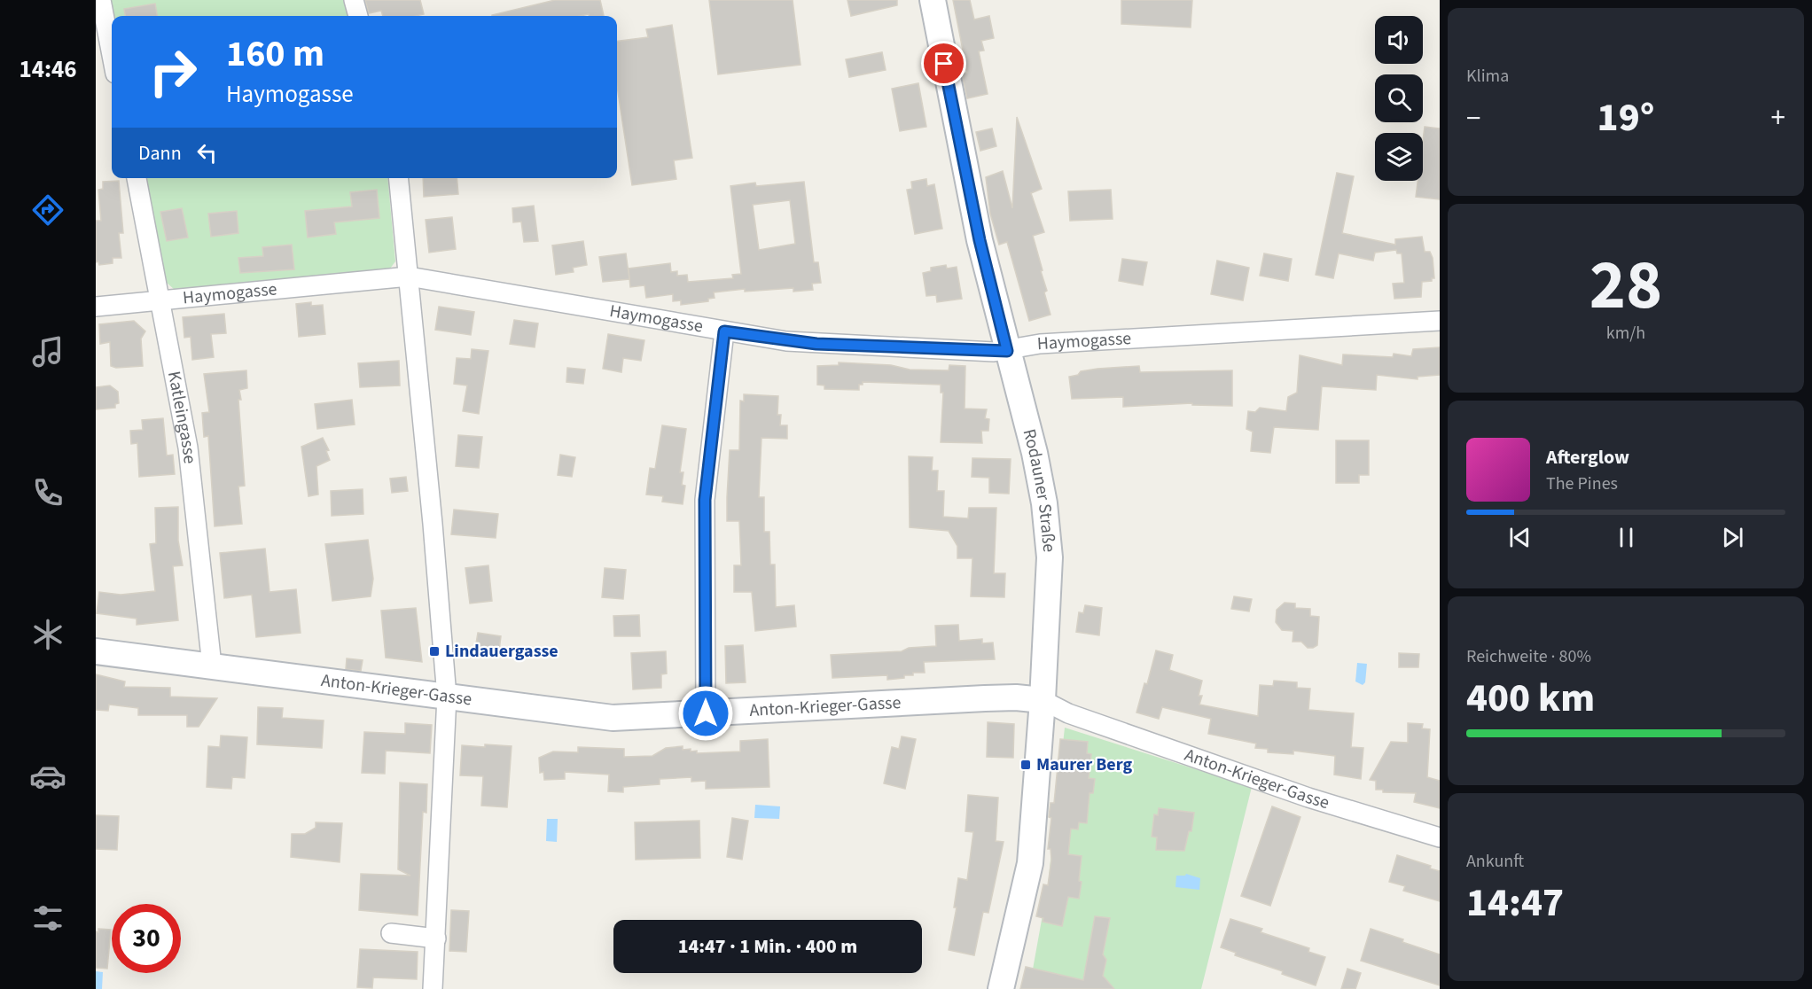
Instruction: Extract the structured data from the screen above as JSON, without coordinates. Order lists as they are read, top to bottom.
{
  "streets": {
    "main road": ["Rodauner Straße", "Anton-Krieger-Gasse"],
    "street": ["Haymogasse", "Katleingasse"]
  },
  "crossings": [
    ["Haymogasse", "Katleingasse"],
    ["Haymogasse", "Rodauner Straße"],
    ["Katleingasse", "Anton-Krieger-Gasse"],
    ["Rodauner Straße", "Anton-Krieger-Gasse"]
  ],
  "places": {
    "transit": ["Lindauergasse", "Maurer Berg"]
  },
  "page": {
    "tabs": "14:46",
    "tile": [
      "Klima",
      ["28", "km/h"],
      ["Reichweite · 80%", "400 km"],
      ["Ankunft", "14:47"]
    ],
    "turn": ["160 m", "Haymogasse"],
    "heat": ["−", "19°", "+"],
    "then": "Dann",
    "song": ["Afterglow", "The Pines"],
    "limit": "30",
    "trip": "14:47 · 1 Min. · 400 m"
  }
}
